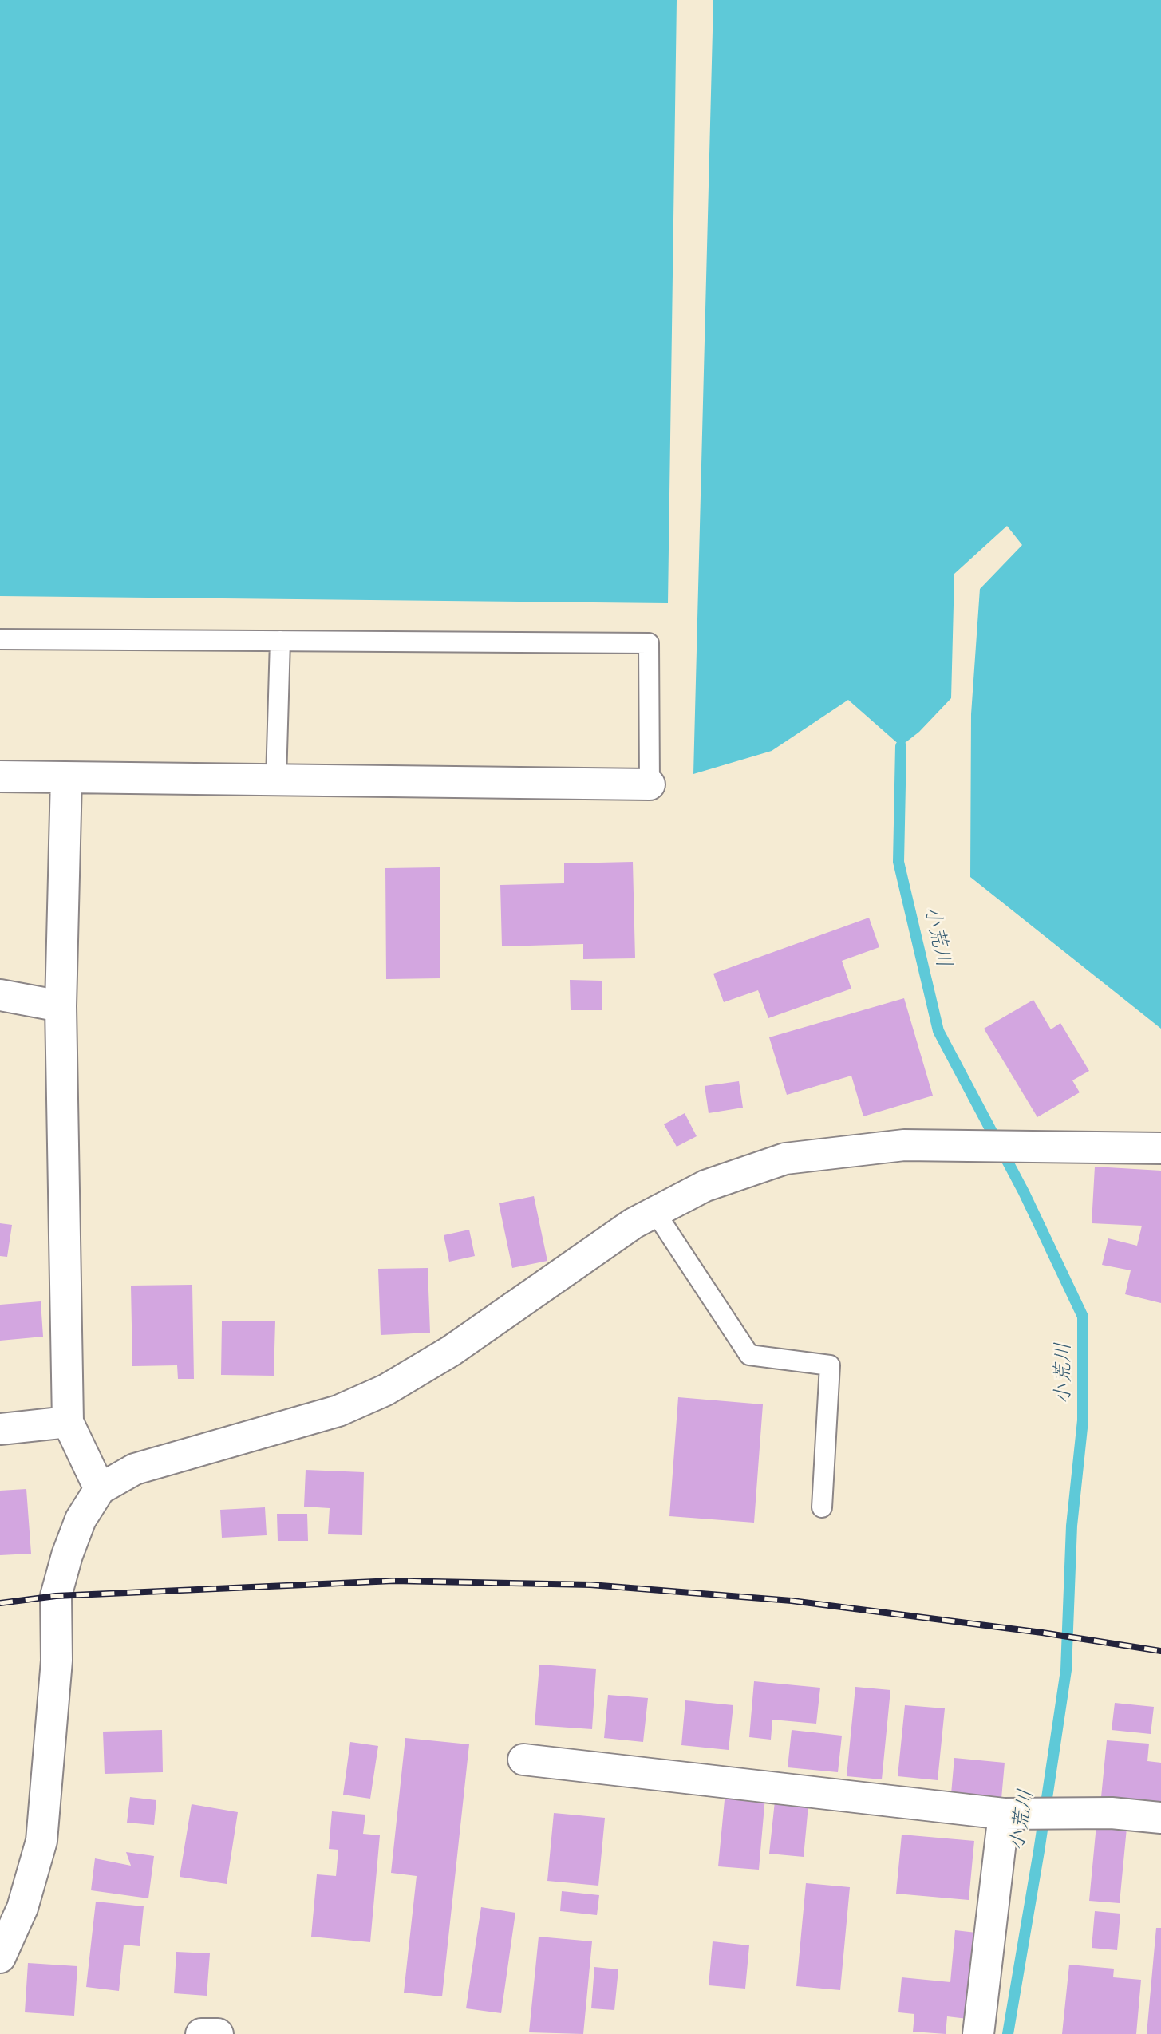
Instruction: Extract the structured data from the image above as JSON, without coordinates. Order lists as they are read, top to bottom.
{
  "water": ["小荒川"]
}
